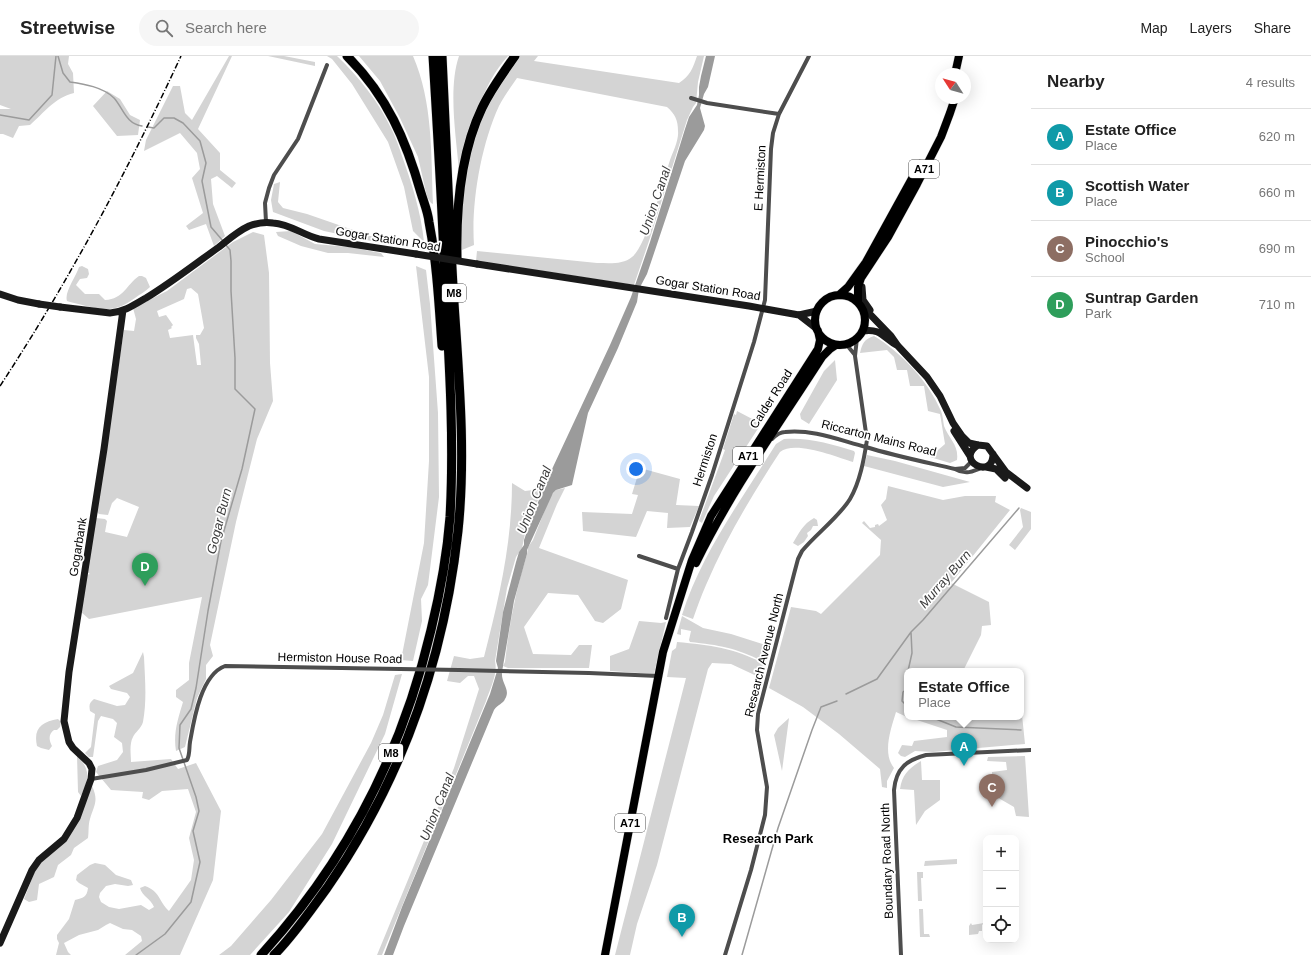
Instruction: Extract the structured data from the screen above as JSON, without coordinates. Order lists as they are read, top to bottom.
{
  "streets": {
    "highway": ["M8"],
    "main road": ["A71", "Calder Road"],
    "street": [
      "E Hermiston",
      "Gogar Station Road",
      "Riccarton Mains Road",
      "Hermiston",
      "Gogarbank",
      "Research Avenue North",
      "Hermiston House Road",
      "Boundary Road North"
    ]
  },
  "crossings": [
    ["A71", "Gogar Station Road"],
    ["A71", "Calder Road"],
    ["E Hermiston", "Gogar Station Road"],
    ["E Hermiston", "Hermiston"],
    ["Gogar Station Road", "Calder Road"],
    ["Gogar Station Road", "Hermiston"],
    ["Gogar Station Road", "Gogarbank"],
    ["Calder Road", "Riccarton Mains Road"],
    ["Calder Road", "Hermiston House Road"],
    ["Riccarton Mains Road", "Research Avenue North"],
    ["Gogarbank", "Hermiston House Road"]
  ],
  "districts": ["Research Park"],
  "water": ["Union Canal", "Gogar Burn", "Murray Burn"],
  "north": "top left",
  "page": {
    "header": "Streetwise",
    "search": "Search here",
    "nav": ["Map", "Layers", "Share"],
    "heading": ["Nearby", "4 results"],
    "list": [
      {
        "mark": "A",
        "name": "Estate Office",
        "note": "Place",
        "value": "620 m"
      },
      {
        "mark": "B",
        "name": "Scottish Water",
        "note": "Place",
        "value": "660 m"
      },
      {
        "mark": "C",
        "name": "Pinocchio's",
        "note": "School",
        "value": "690 m"
      },
      {
        "mark": "D",
        "name": "Suntrap Garden",
        "note": "Park",
        "value": "710 m"
      }
    ],
    "pins": [
      "D",
      "A",
      "C",
      "B"
    ],
    "popup": ["Estate Office", "Place"],
    "map_buttons": ["+", "−"]
  }
}
